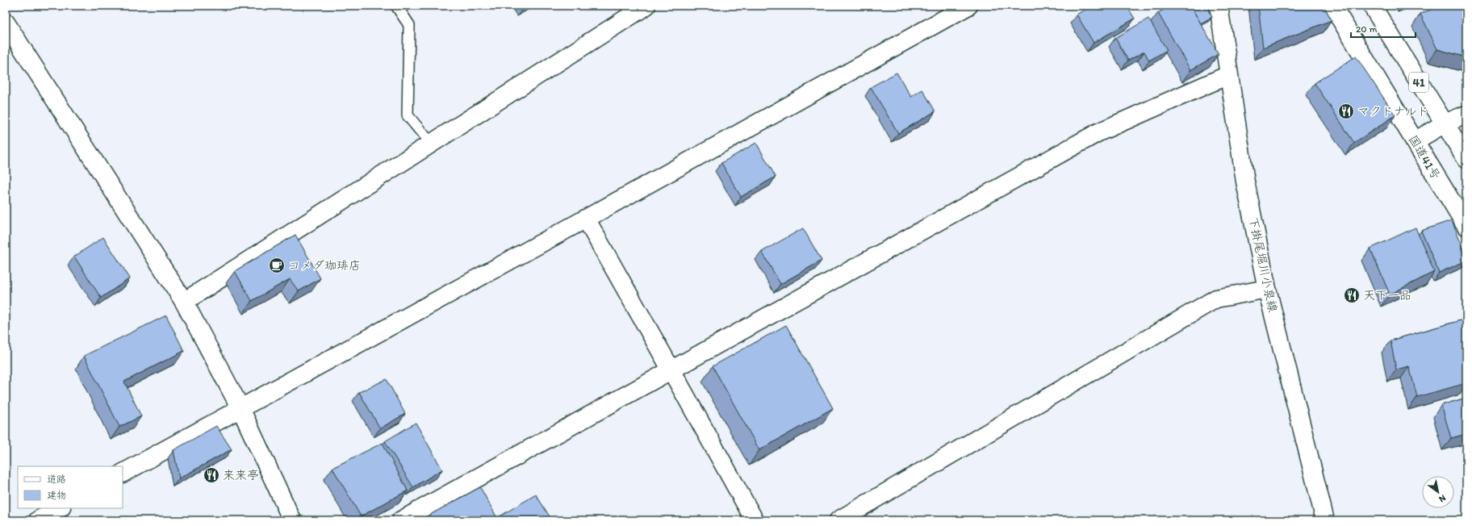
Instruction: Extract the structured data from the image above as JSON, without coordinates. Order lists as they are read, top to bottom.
{
  "streets": {
    "main road": ["41", "国道41号", "下掛尾堀川小泉線"]
  },
  "places": {
    "restaurant": ["マクドナルド", "天下一品", "来来亭"],
    "cafe": ["コメダ珈琲店"]
  },
  "legend": ["道路", "建物"],
  "scale_bar": "20 m",
  "north": "bottom right"
}
